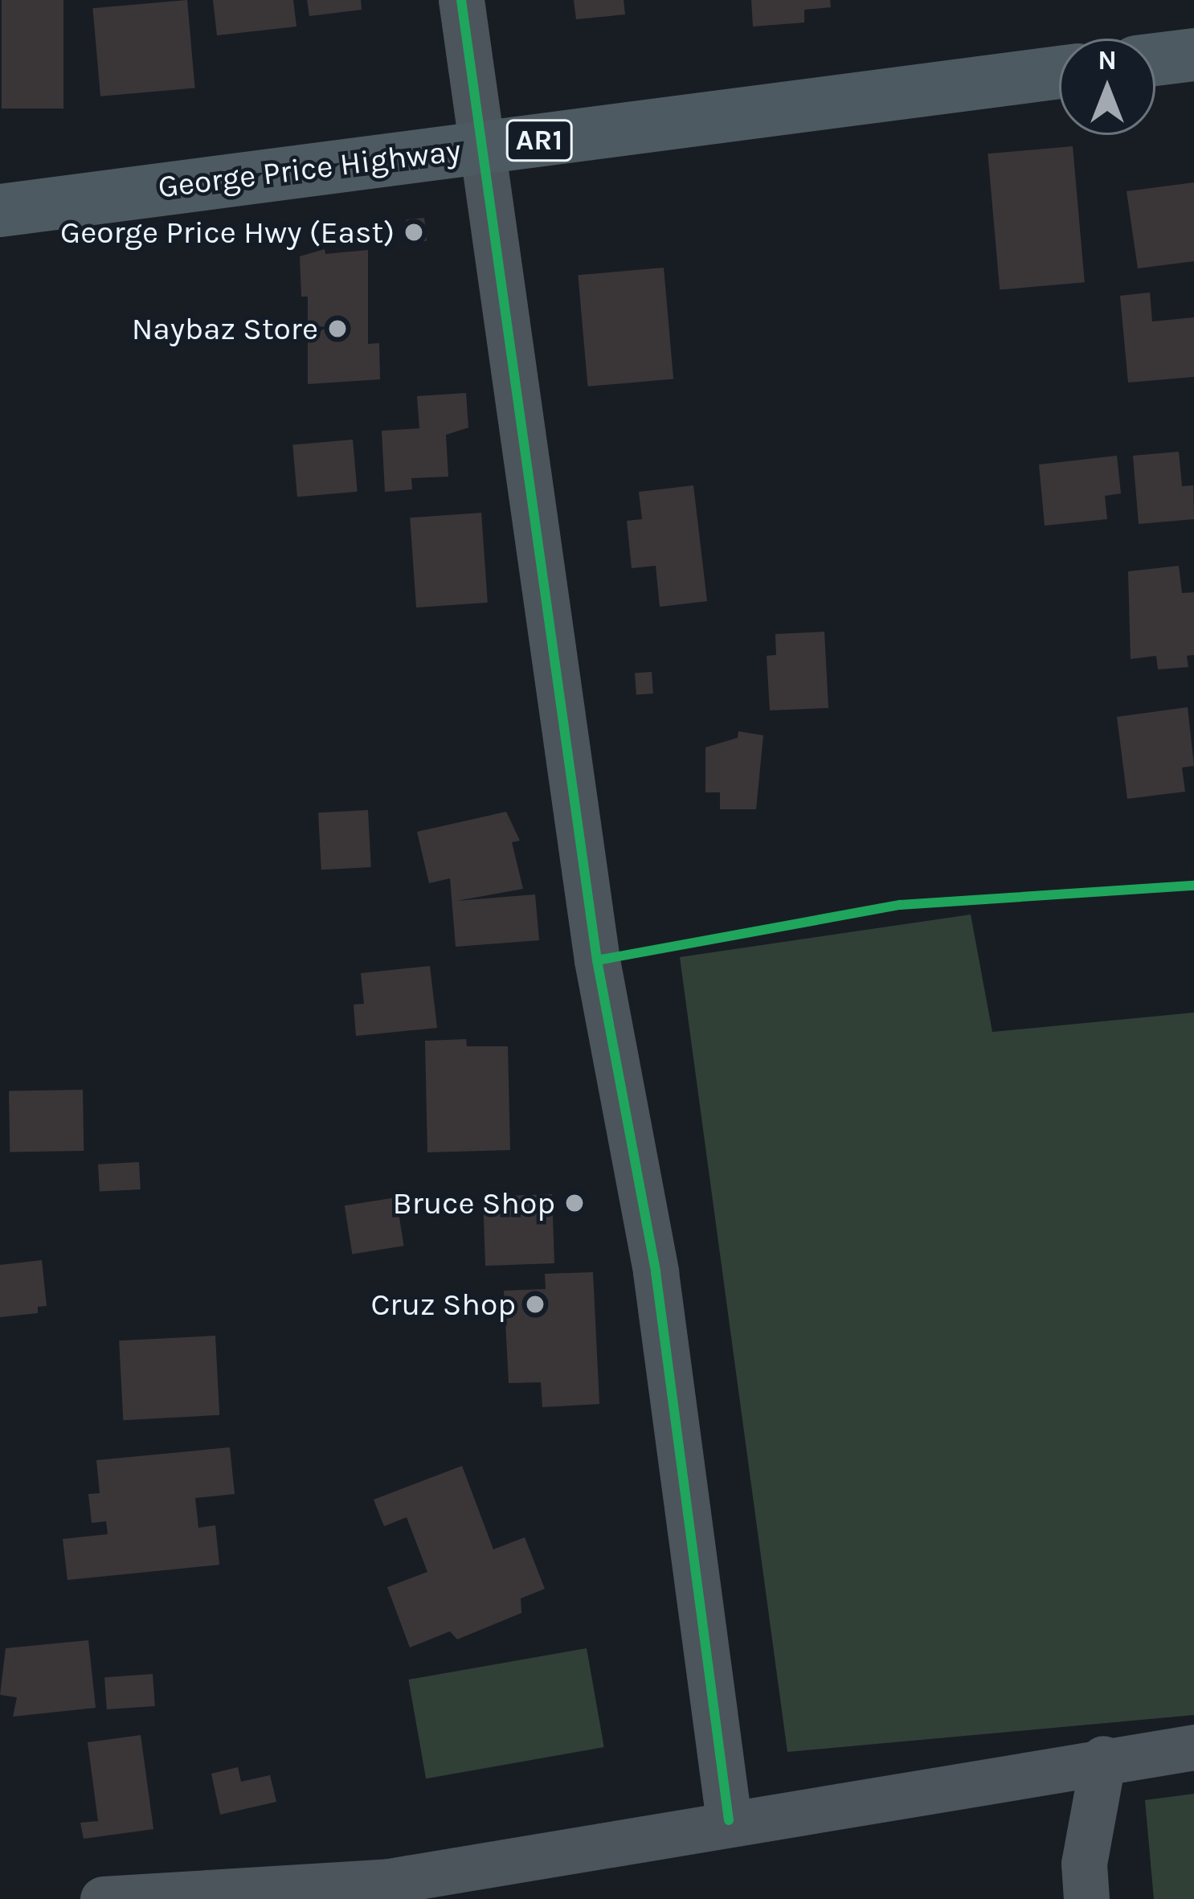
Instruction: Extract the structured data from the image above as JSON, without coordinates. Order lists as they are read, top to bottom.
{
  "streets": {
    "highway": ["AR1", "George Price Highway"]
  },
  "places": [
    "George Price Hwy (East)",
    "Naybaz Store",
    "Bruce Shop",
    "Cruz Shop"
  ],
  "north": "top"
}
